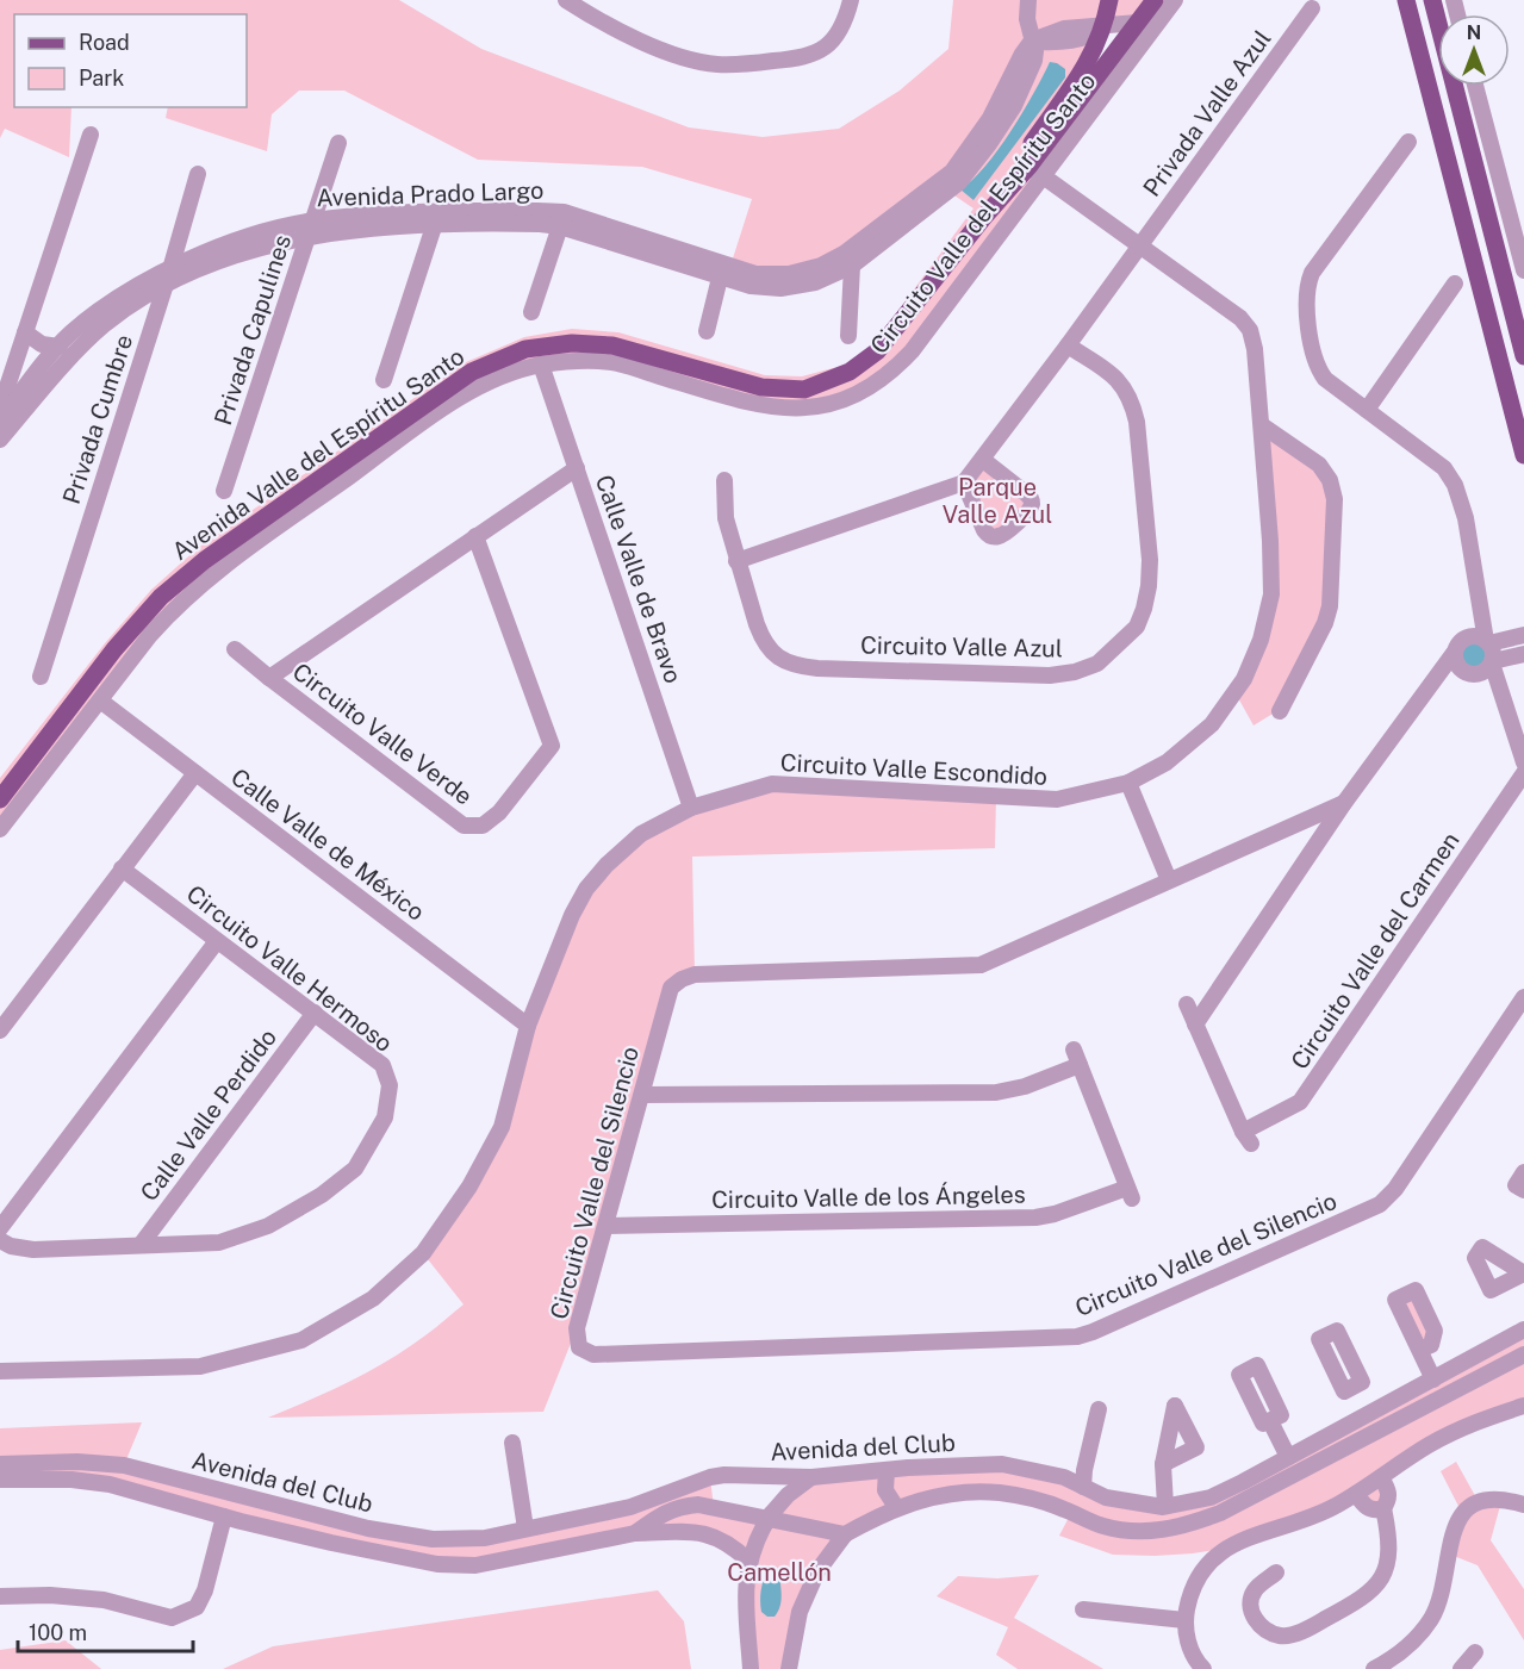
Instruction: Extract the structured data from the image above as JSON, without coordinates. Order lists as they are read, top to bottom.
{
  "streets": {
    "main road": ["Avenida Valle del Espíritu Santo"],
    "street": [
      "Privada Valle Azul",
      "Avenida Prado Largo",
      "Circuito Valle del Espíritu Santo",
      "Privada Capulines",
      "Privada Cumbre",
      "Calle Valle de Bravo",
      "Circuito Valle Azul",
      "Circuito Valle Verde",
      "Circuito Valle Escondido",
      "Calle Valle de México",
      "Circuito Valle del Carmen",
      "Circuito Valle Hermoso",
      "Calle Valle Perdido",
      "Circuito Valle del Silencio",
      "Circuito Valle de los Ángeles",
      "Avenida del Club"
    ]
  },
  "crossings": [
    ["Privada Valle Azul", "Circuito Valle Escondido"],
    ["Avenida Prado Largo", "Privada Capulines"],
    ["Avenida Prado Largo", "Privada Cumbre"],
    ["Circuito Valle del Espíritu Santo", "Avenida Valle del Espíritu Santo"],
    ["Circuito Valle del Espíritu Santo", "Calle Valle de Bravo"],
    ["Circuito Valle del Espíritu Santo", "Circuito Valle Escondido"],
    ["Circuito Valle del Espíritu Santo", "Calle Valle de México"],
    ["Avenida Valle del Espíritu Santo", "Circuito Valle Escondido"],
    ["Calle Valle de Bravo", "Circuito Valle Verde"],
    ["Calle Valle de Bravo", "Circuito Valle Escondido"],
    ["Circuito Valle Escondido", "Calle Valle de México"],
    ["Circuito Valle Hermoso", "Calle Valle Perdido"],
    ["Circuito Valle del Silencio", "Circuito Valle de los Ángeles"]
  ],
  "parks": ["Parque Valle Azul", "Camellón"],
  "legend": ["Road", "Park"],
  "scale_bar": "100 m",
  "north": "top"
}
